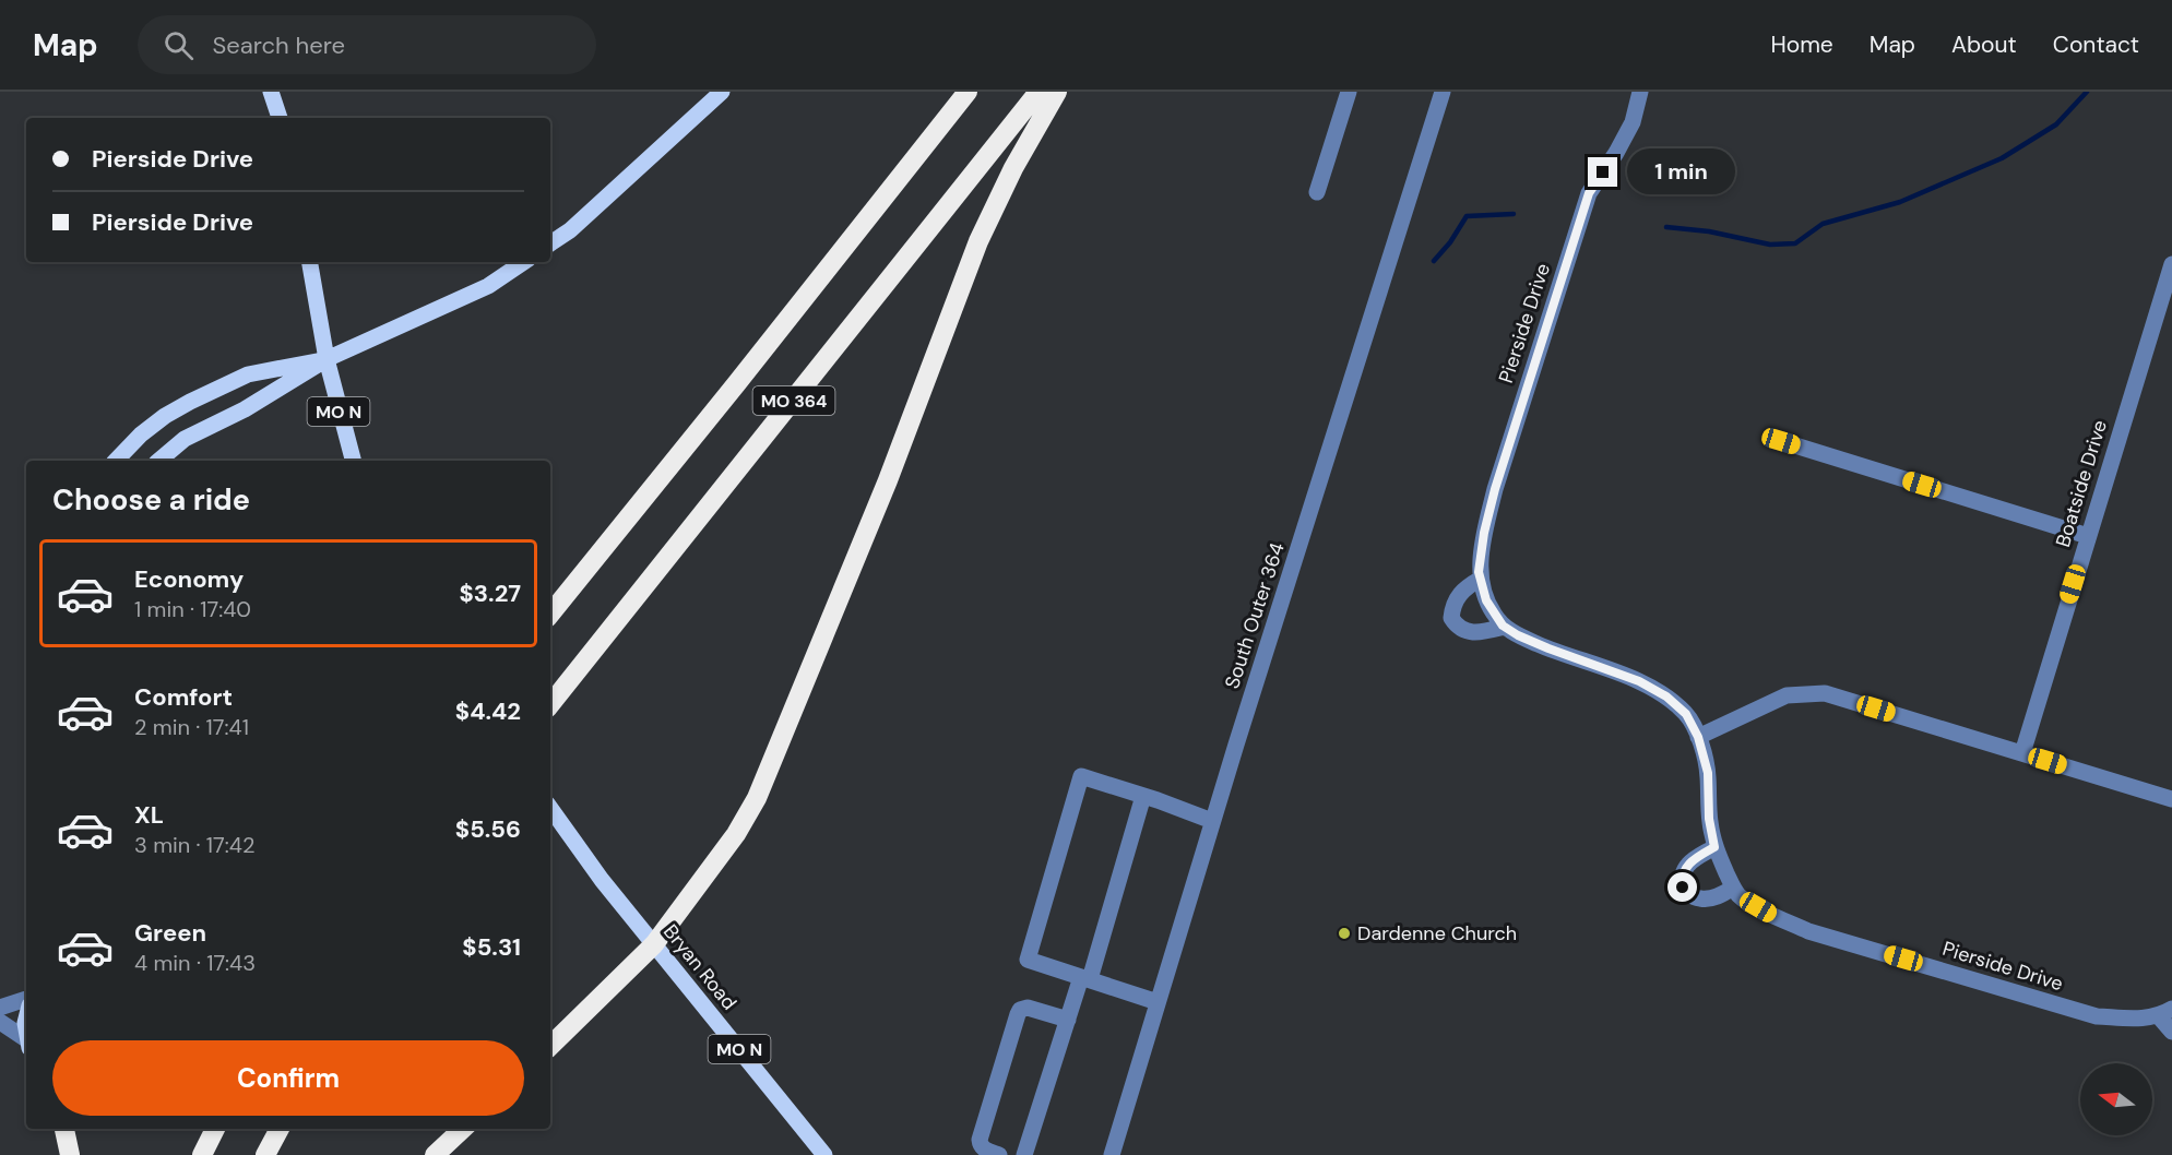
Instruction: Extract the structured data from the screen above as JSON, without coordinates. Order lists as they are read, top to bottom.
{
  "streets": {
    "highway": ["MO 364"],
    "main road": ["MO N", "Bryan Road"],
    "street": ["Pierside Drive", "Boatside Drive", "South Outer 364"]
  },
  "places": ["Dardenne Church"],
  "north": "left",
  "page": {
    "header": "Map",
    "search": "Search here",
    "nav": [
      "Home",
      "Map",
      "About",
      "Contact"
    ],
    "banner": ["Pierside Drive", "Pierside Drive"],
    "bubble": "1 min",
    "heading": "Choose a ride",
    "list": [
      {
        "name": "Economy",
        "note": "1 min · 17:40",
        "value": "$3.27"
      },
      {
        "name": "Comfort",
        "note": "2 min · 17:41",
        "value": "$4.42"
      },
      {
        "name": "XL",
        "note": "3 min · 17:42",
        "value": "$5.56"
      },
      {
        "name": "Green",
        "note": "4 min · 17:43",
        "value": "$5.31"
      }
    ],
    "buttons": "Confirm"
  }
}
